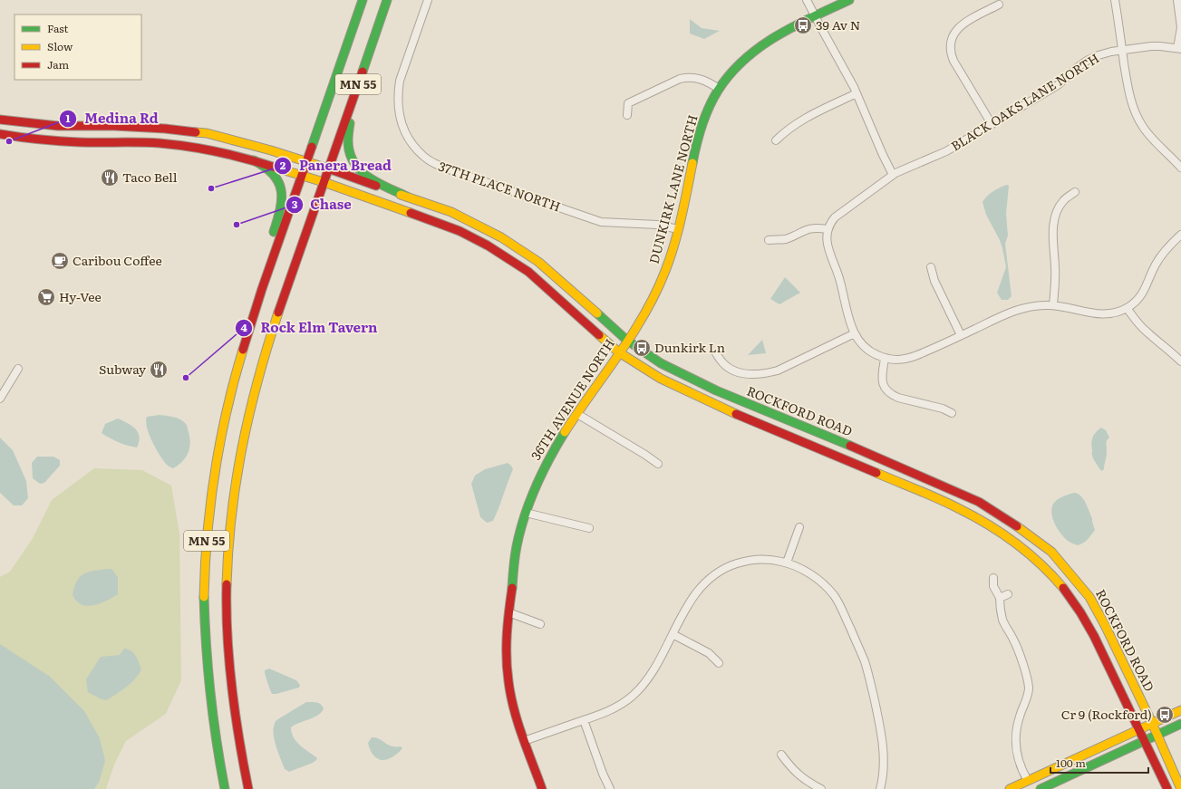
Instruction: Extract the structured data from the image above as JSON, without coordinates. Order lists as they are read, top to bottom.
{
  "streets": {
    "main road": [
      "MN 55",
      "DUNKIRK LANE NORTH",
      "36TH AVENUE NORTH",
      "ROCKFORD ROAD"
    ],
    "street": ["BLACK OAKS LANE NORTH", "37TH PLACE NORTH"]
  },
  "crossings": [
    ["MN 55", "ROCKFORD ROAD"],
    ["37TH PLACE NORTH", "DUNKIRK LANE NORTH"],
    ["DUNKIRK LANE NORTH", "36TH AVENUE NORTH"],
    ["DUNKIRK LANE NORTH", "ROCKFORD ROAD"],
    ["36TH AVENUE NORTH", "ROCKFORD ROAD"]
  ],
  "places": {
    "bus stop": ["39 Av N", "Dunkirk Ln", "Cr 9 (Rockford)"],
    "other": [
      "Medina Rd",
      "Panera Bread",
      "Chase",
      "Rock Elm Tavern"
    ],
    "restaurant": ["Taco Bell", "Subway"],
    "cafe": ["Caribou Coffee"],
    "supermarket": ["Hy-Vee"]
  },
  "legend": ["Fast", "Slow", "Jam"],
  "scale_bar": "100 m"
}
